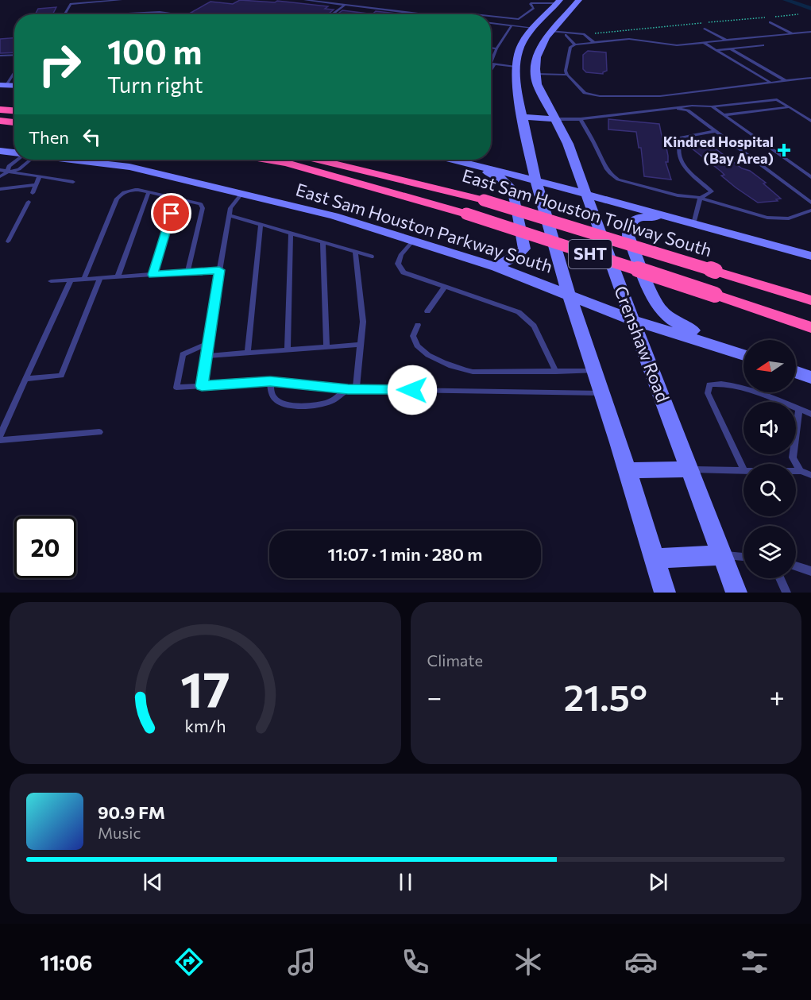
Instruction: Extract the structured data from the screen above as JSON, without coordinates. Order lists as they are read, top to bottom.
{
  "streets": {
    "highway": ["East Sam Houston Tollway South", "SHT"],
    "main road": ["East Sam Houston Parkway South", "Crenshaw Road"]
  },
  "crossings": [
    ["East Sam Houston Parkway South", "Crenshaw Road"]
  ],
  "places": {
    "health": ["Kindred Hospital (Bay Area)"]
  },
  "north": "left",
  "page": {
    "turn": ["100 m", "Turn right"],
    "then": "Then",
    "limit": "20",
    "trip": "11:07 · 1 min · 280 m",
    "tile": "Climate",
    "heat": ["−", "21.5°", "+"],
    "song": ["90.9 FM", "Music"],
    "tabs": "11:06",
    "gauge": ["17", "km/h"]
  }
}
